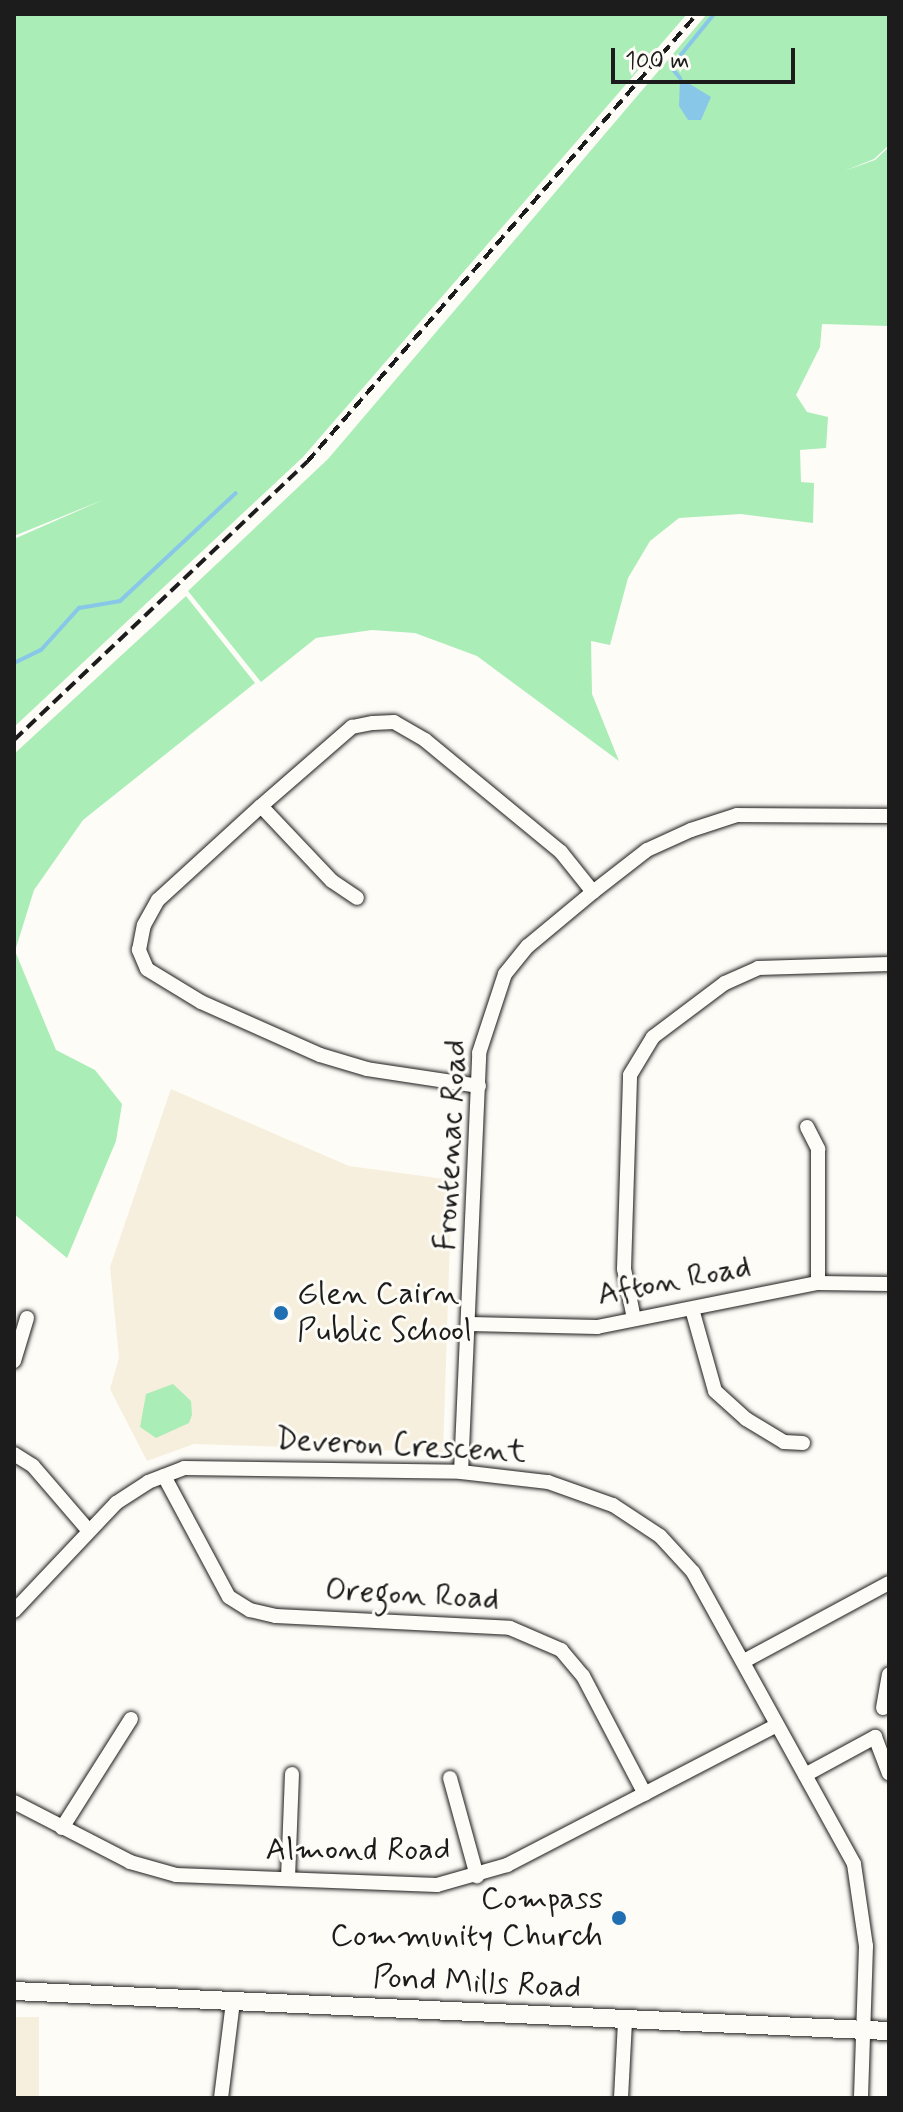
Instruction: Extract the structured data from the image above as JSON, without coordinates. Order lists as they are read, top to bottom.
{
  "streets": {
    "main road": ["Pond Mills Road"],
    "street": [
      "Frontenac Road",
      "Afton Road",
      "Deveron Crescent",
      "Oregon Road",
      "Almond Road"
    ]
  },
  "crossings": [
    ["Frontenac Road", "Afton Road"],
    ["Frontenac Road", "Deveron Crescent"],
    ["Deveron Crescent", "Oregon Road"],
    ["Deveron Crescent", "Almond Road"],
    ["Deveron Crescent", "Pond Mills Road"],
    ["Oregon Road", "Almond Road"]
  ],
  "places": ["Glen Cairn Public School", "Compass Community Church"],
  "scale_bar": "100 m"
}
